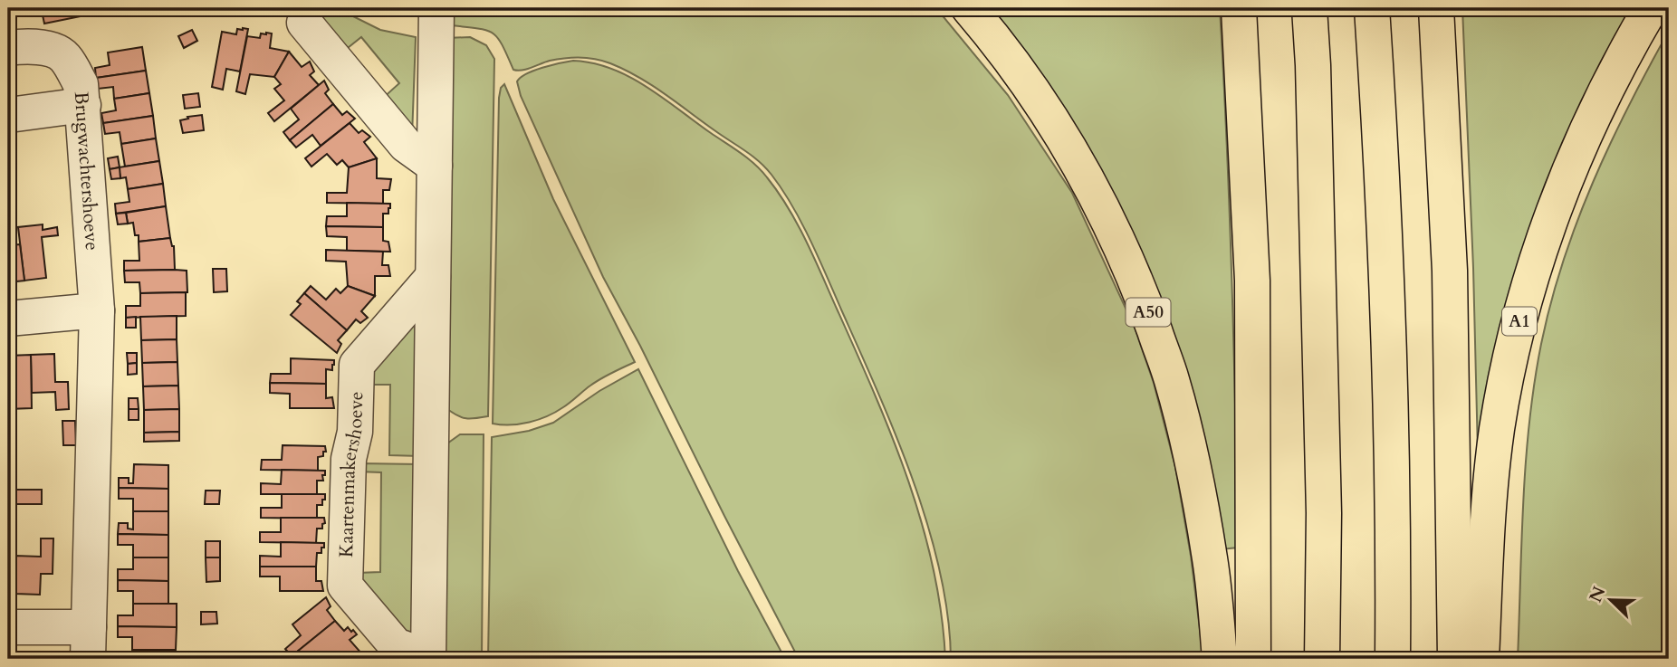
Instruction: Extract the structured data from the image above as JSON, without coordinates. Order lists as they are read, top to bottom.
{
  "streets": {
    "highway": ["A50", "A1"],
    "street": ["Brugwachtershoeve", "Kaartenmakershoeve"]
  },
  "north": "top left"
}
